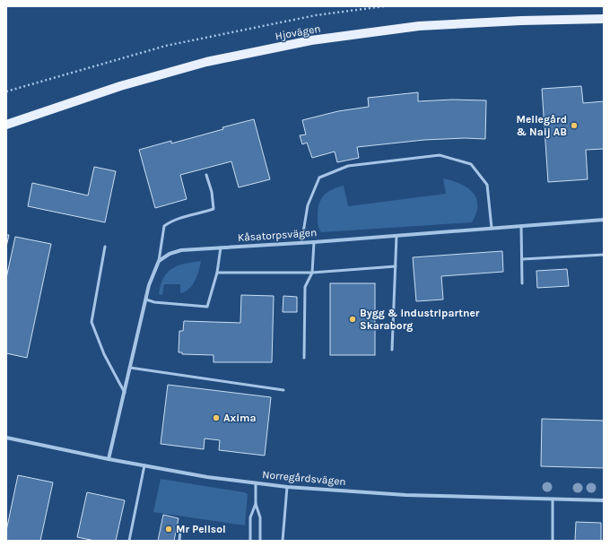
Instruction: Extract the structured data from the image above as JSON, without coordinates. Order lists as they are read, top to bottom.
{
  "streets": {
    "main road": ["Hjovägen"],
    "street": ["Kåsatorpsvägen", "Norregårdsvägen"]
  },
  "places": [
    "Mellegård & Naij AB",
    "Bygg & Industripartner Skaraborg",
    "Axima",
    "Mr Pellsol"
  ]
}
